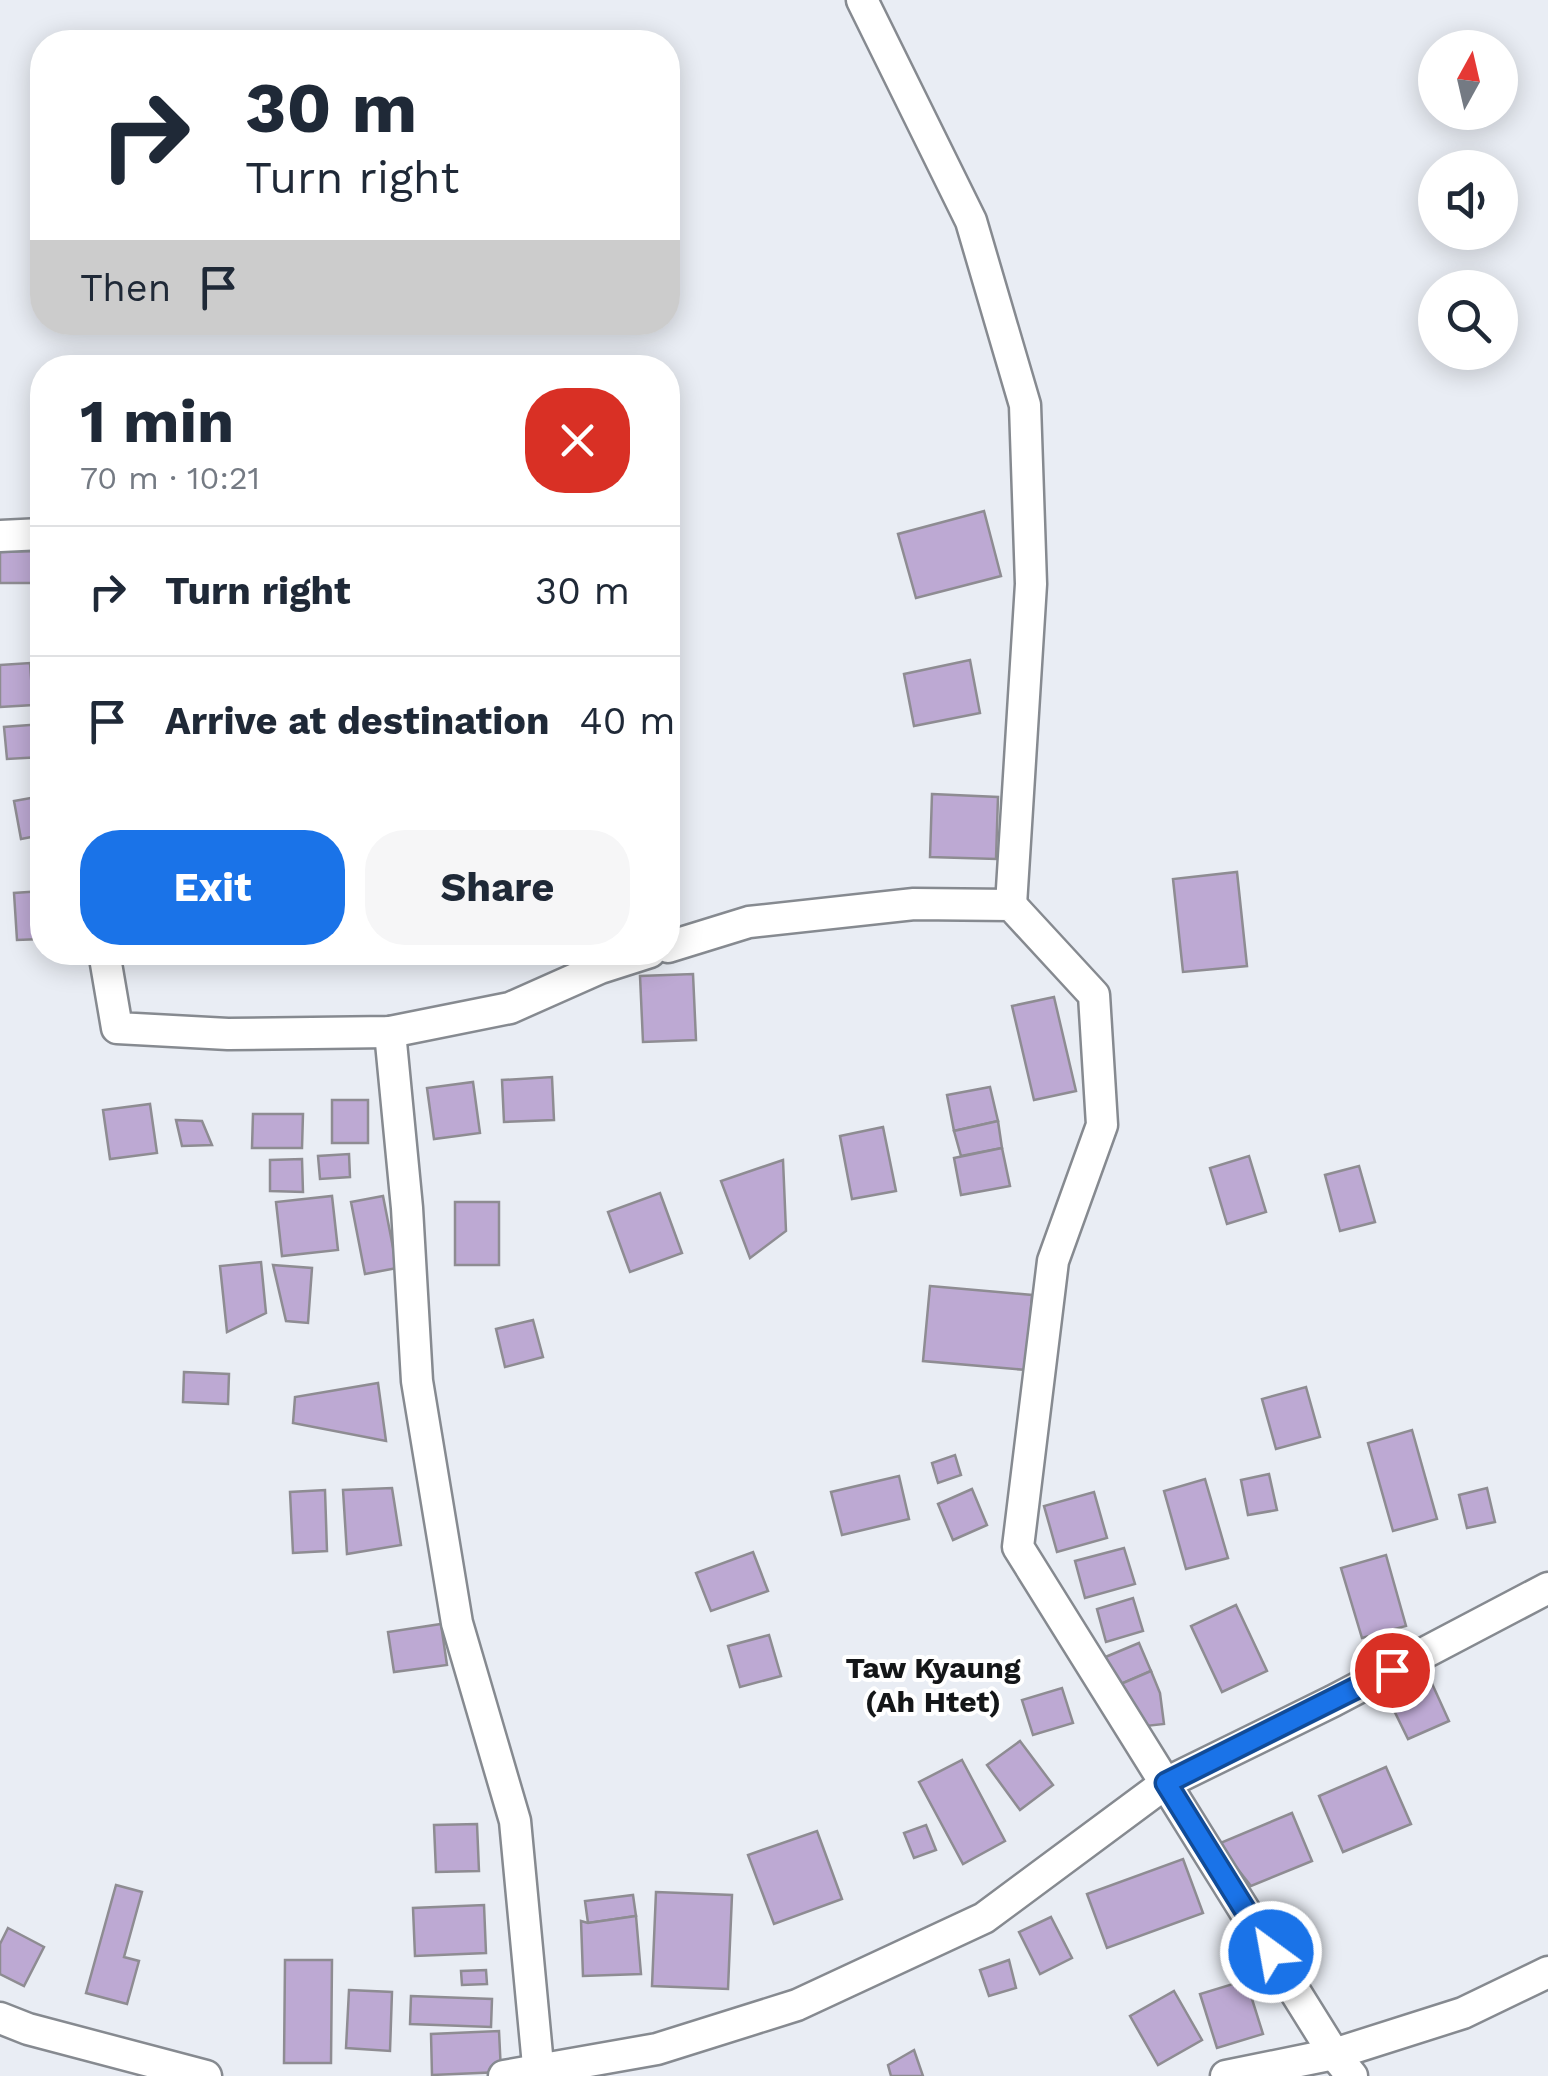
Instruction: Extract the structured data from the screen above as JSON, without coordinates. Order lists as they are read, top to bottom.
{
  "districts": ["Taw Kyaung (Ah Htet)"],
  "north": "top",
  "page": {
    "turn": ["30 m", "Turn right"],
    "then": "Then",
    "heading": ["1 min", "70 m · 10:21"],
    "list": [
      {
        "name": "Turn right",
        "value": "30 m"
      },
      {
        "name": "Arrive at destination",
        "value": "40 m"
      }
    ],
    "buttons": ["Exit", "Share"]
  }
}
